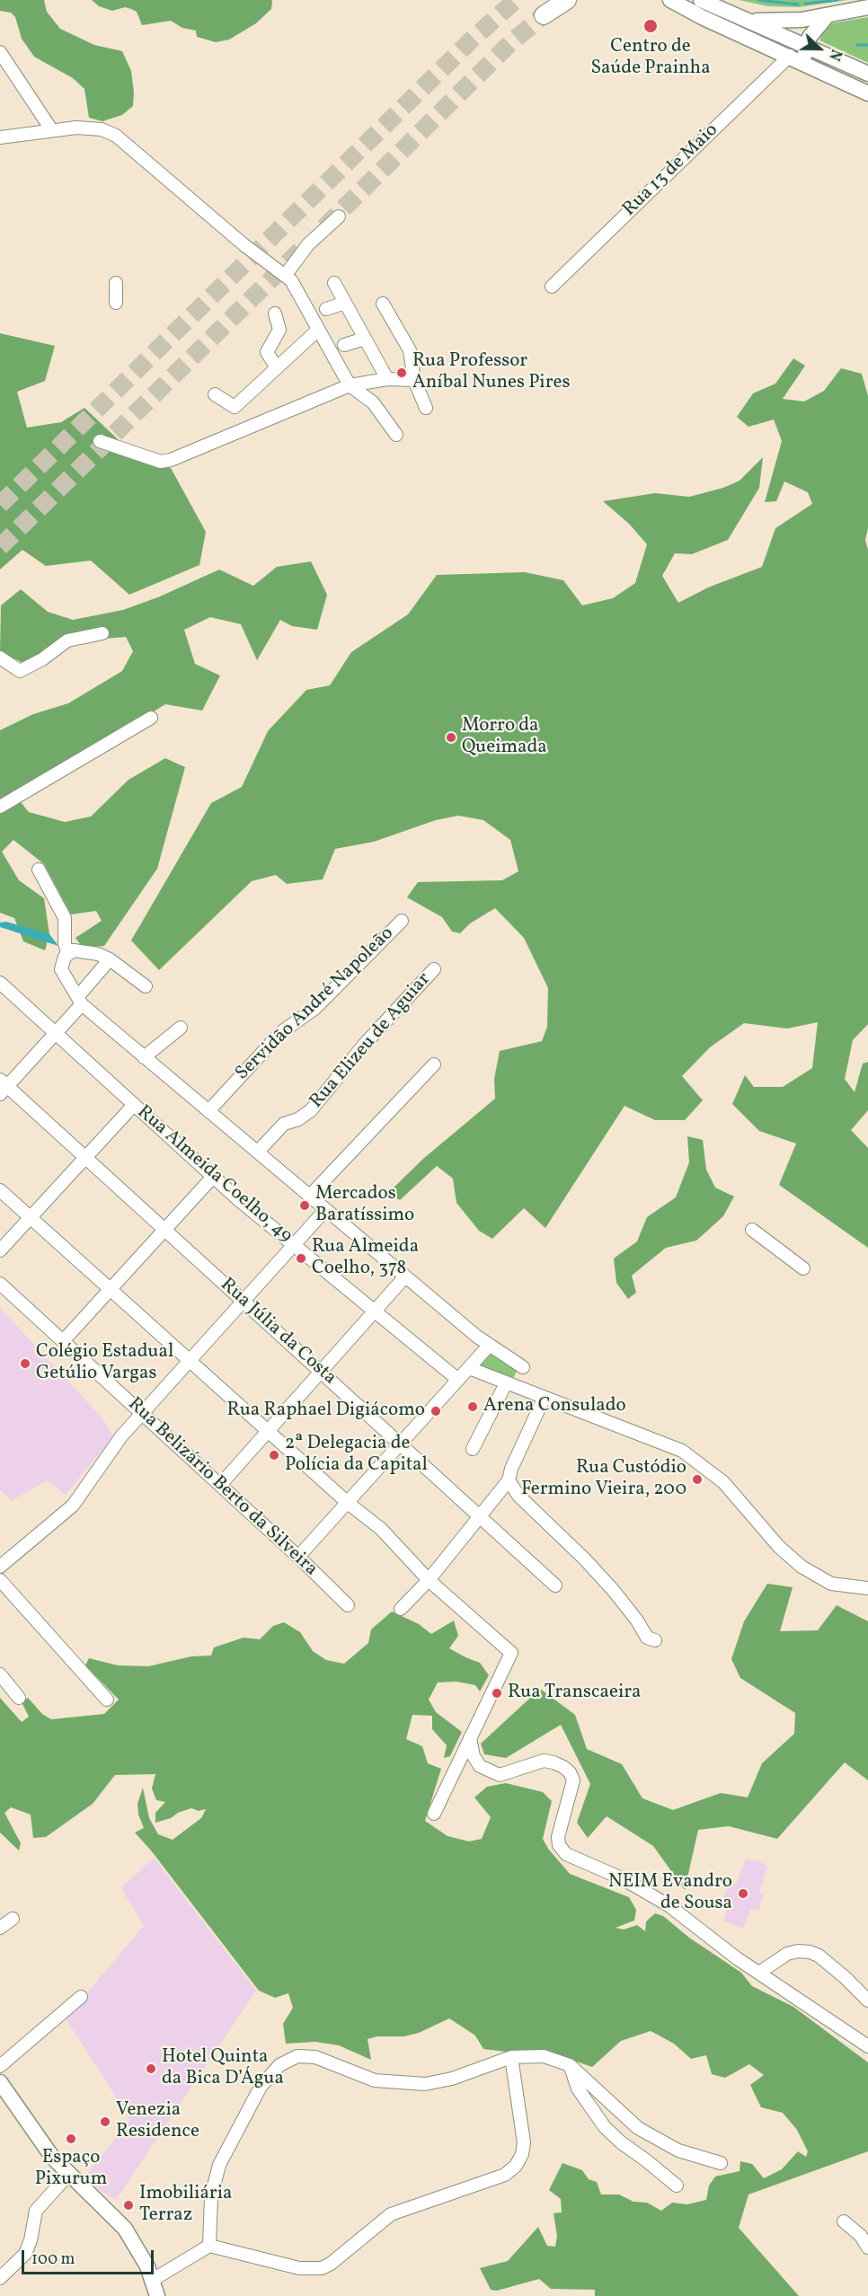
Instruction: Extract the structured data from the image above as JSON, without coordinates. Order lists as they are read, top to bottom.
{
  "streets": {
    "street": [
      "Rua 13 de Maio",
      "Servidão André Napoleão",
      "Rua Elizeu de Aguiar",
      "Rua Almeida Coelho, 49",
      "Rua Júlia da Costa",
      "Rua Belizário Berto da Silveira"
    ]
  },
  "places": [
    "Centro de Saúde Prainha",
    "Rua Professor Aníbal Nunes Pires",
    "Morro da Queimada",
    "Mercados Baratíssimo",
    "Rua Almeida Coelho, 378",
    "Colégio Estadual Getúlio Vargas",
    "Arena Consulado",
    "Rua Raphael Digiácomo",
    "2ª Delegacia de Polícia da Capital",
    "Rua Custódio Fermino Vieira, 200",
    "Rua Transcaeira",
    "NEIM Evandro de Sousa",
    "Hotel Quinta da Bica D’Água",
    "Venezia Residence",
    "Espaço Pixurum",
    "Imobiliária Terraz"
  ],
  "scale_bar": "100 m",
  "north": "right"
}
